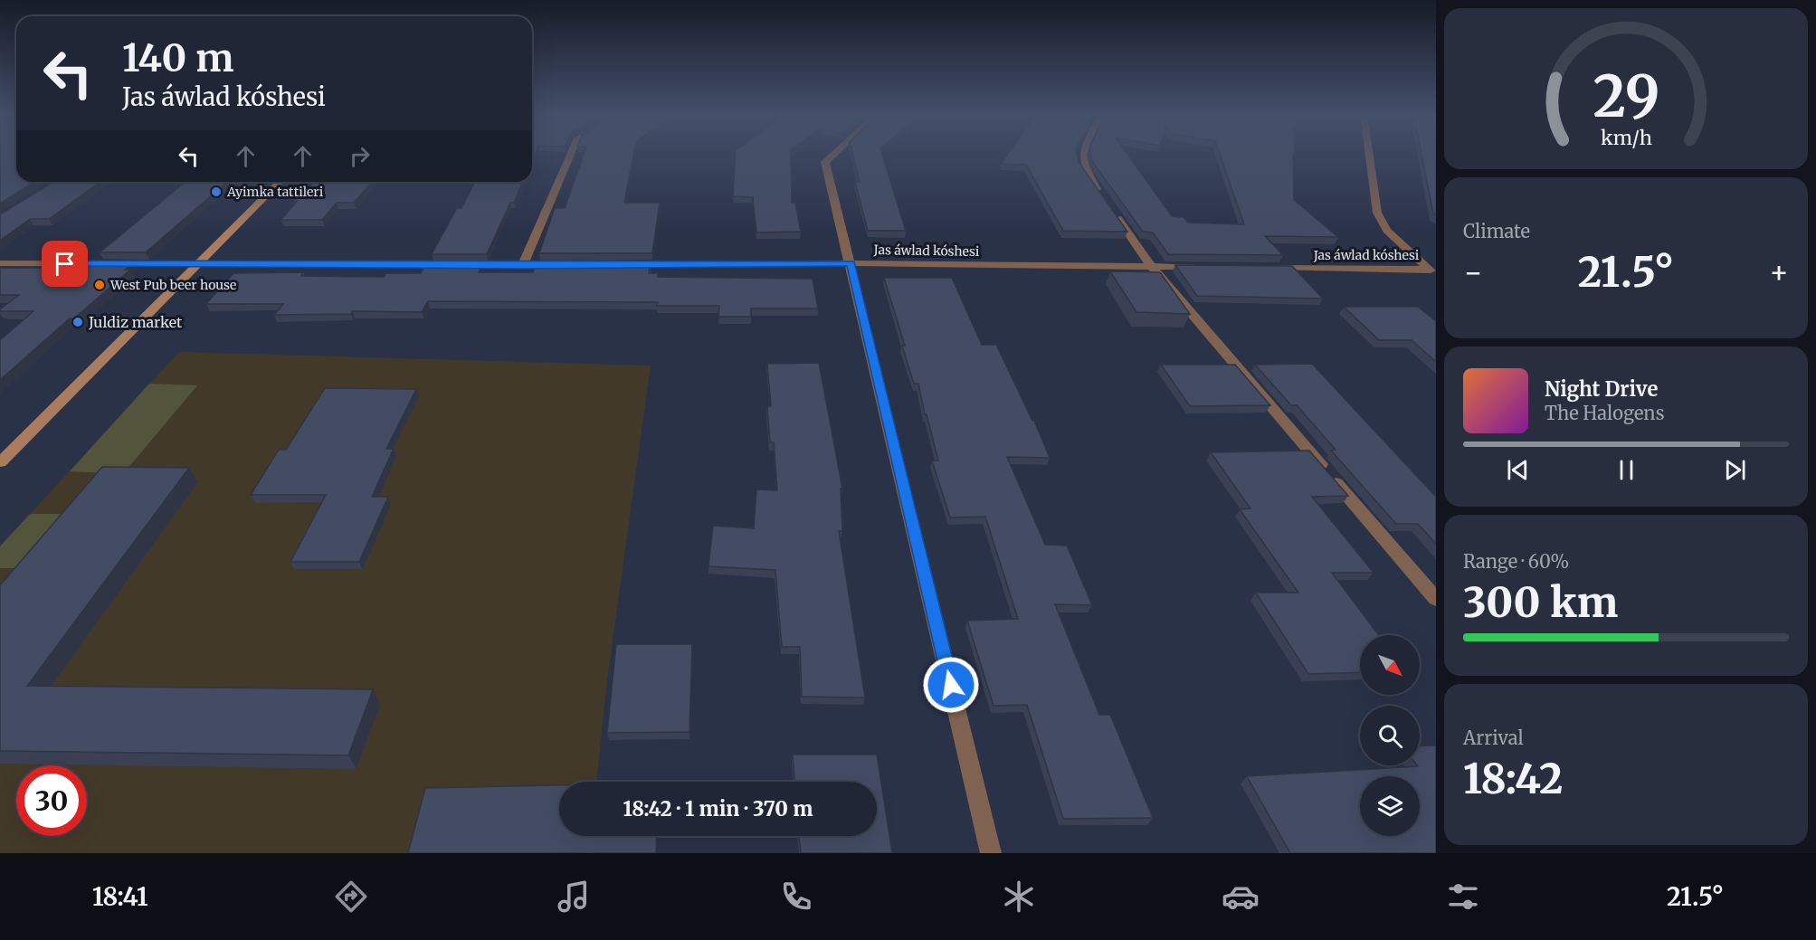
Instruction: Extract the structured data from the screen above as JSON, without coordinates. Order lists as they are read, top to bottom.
{
  "streets": {
    "street": ["Jas áwlad kóshesi"]
  },
  "places": ["Ayimka tattileri", "West Pub beer house", "Juldiz market"],
  "north": "bottom right",
  "page": {
    "turn": ["140 m", "Jas áwlad kóshesi"],
    "tile": [
      "Climate",
      ["Range · 60%", "300 km"],
      ["Arrival", "18:42"]
    ],
    "heat": ["−", "21.5°", "+"],
    "song": ["Night Drive", "The Halogens"],
    "limit": "30",
    "trip": "18:42 · 1 min · 370 m",
    "tabs": ["18:41", "21.5°"],
    "gauge": ["29", "km/h"]
  }
}
